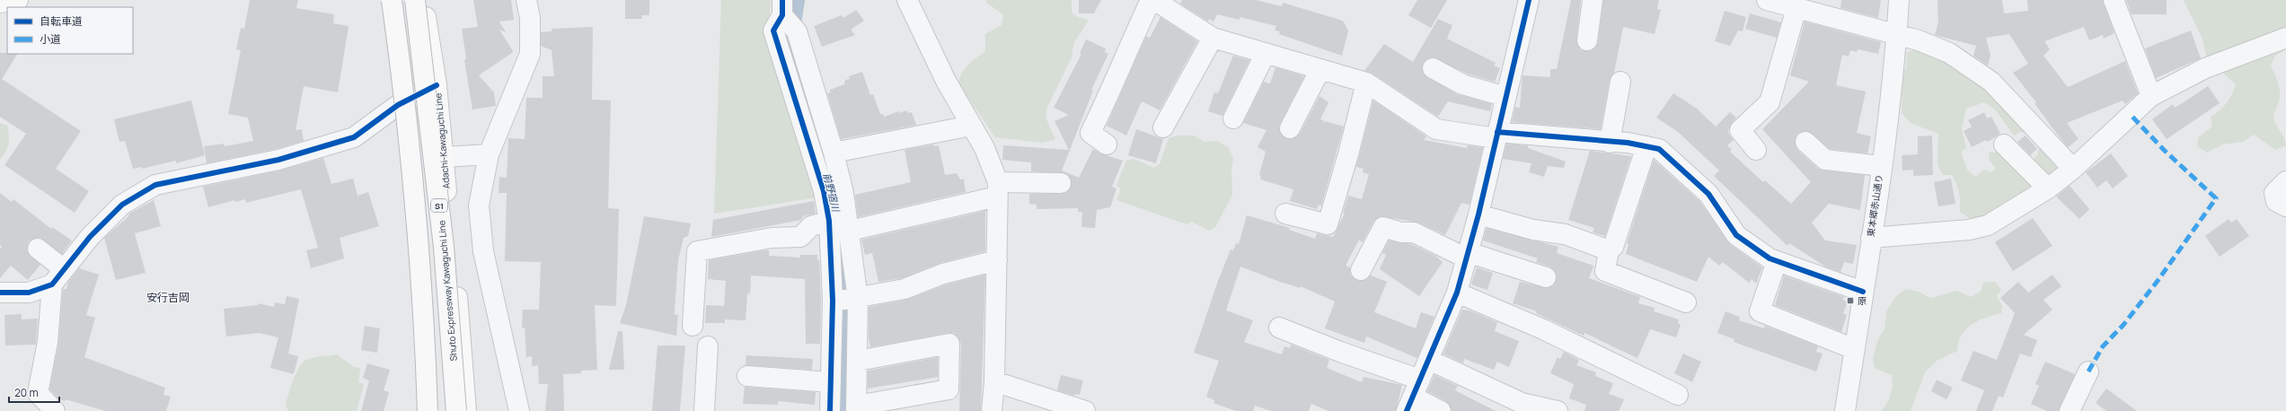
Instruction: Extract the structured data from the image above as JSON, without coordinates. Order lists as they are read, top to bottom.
{
  "streets": {
    "main road": ["Adachi-Kawaguchi Line", "S1", "Shuto Expressway Kawaguchi Line"],
    "street": ["東本郷赤山通り"]
  },
  "districts": ["安行吉岡"],
  "water": ["前野宿川"],
  "places": {
    "transit": ["原"]
  },
  "legend": ["自転車道", "小道"],
  "scale_bar": "20 m"
}
